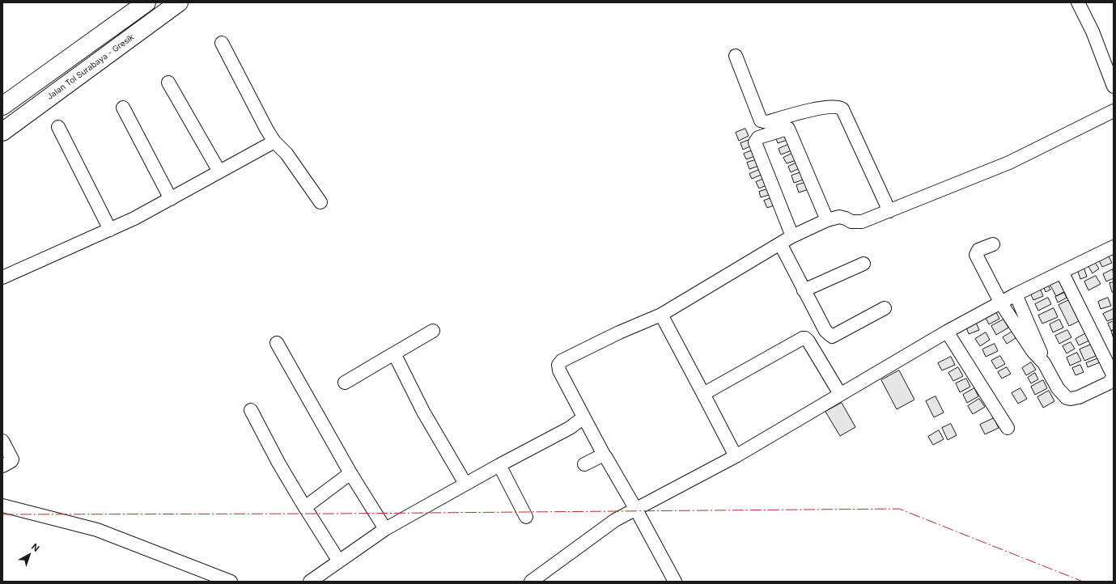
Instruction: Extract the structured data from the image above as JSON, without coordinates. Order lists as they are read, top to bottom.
{
  "streets": {
    "highway": ["Jalan Tol Surabaya - Gresik"]
  },
  "north": "top right"
}
